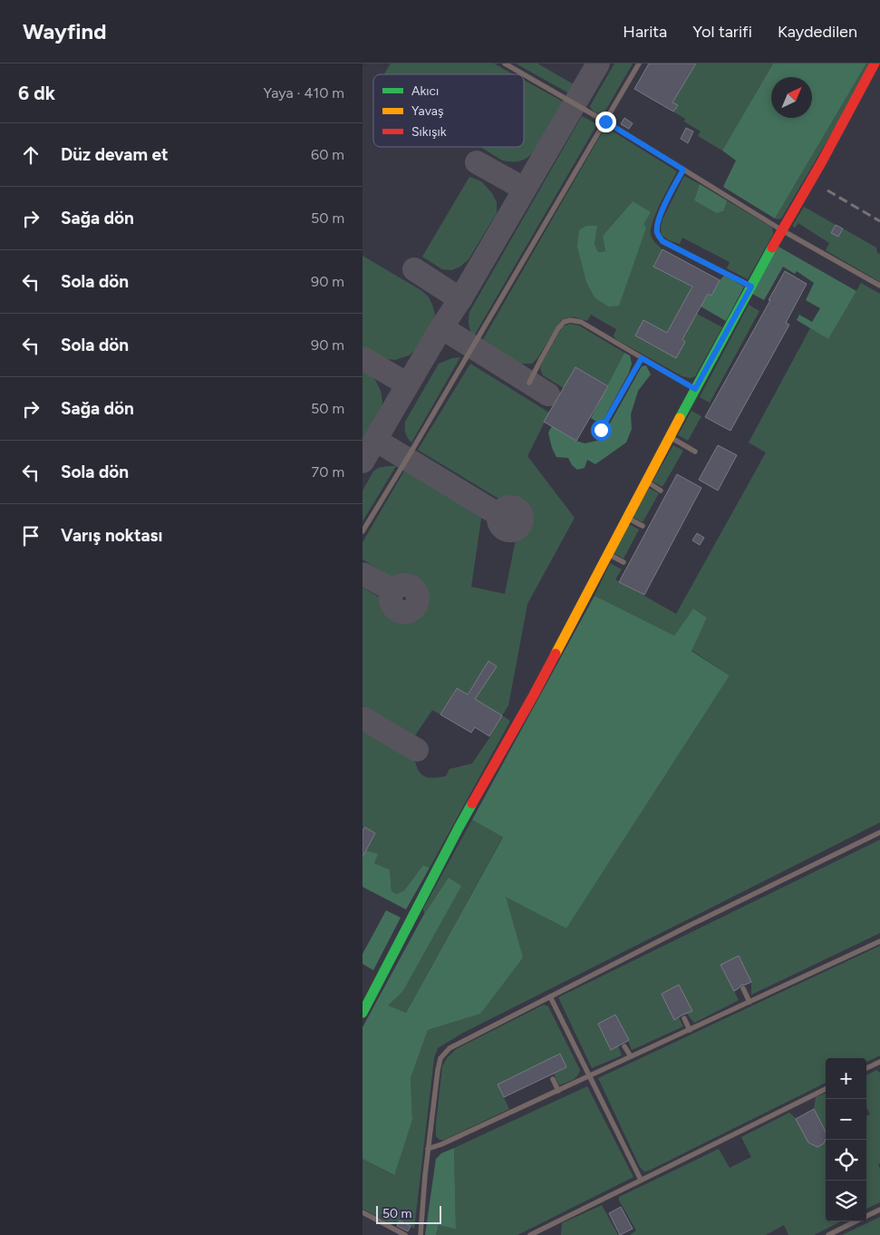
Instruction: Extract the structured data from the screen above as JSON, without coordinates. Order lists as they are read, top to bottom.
{
  "legend": ["Akıcı", "Yavaş", "Sıkışık"],
  "scale_bar": "50 m",
  "north": "top right",
  "page": {
    "header": "Wayfind",
    "nav": ["Harita", "Yol tarifi", "Kaydedilen"],
    "heading": ["6 dk", "Yaya · 410 m"],
    "list": [
      ["Düz devam et", "60 m"],
      ["Sağa dön", "50 m"],
      ["Sola dön", "90 m"],
      ["Sola dön", "90 m"],
      ["Sağa dön", "50 m"],
      ["Sola dön", "70 m"],
      "Varış noktası"
    ],
    "map_buttons": ["+", "−"],
    "scale": "50 m"
  }
}
